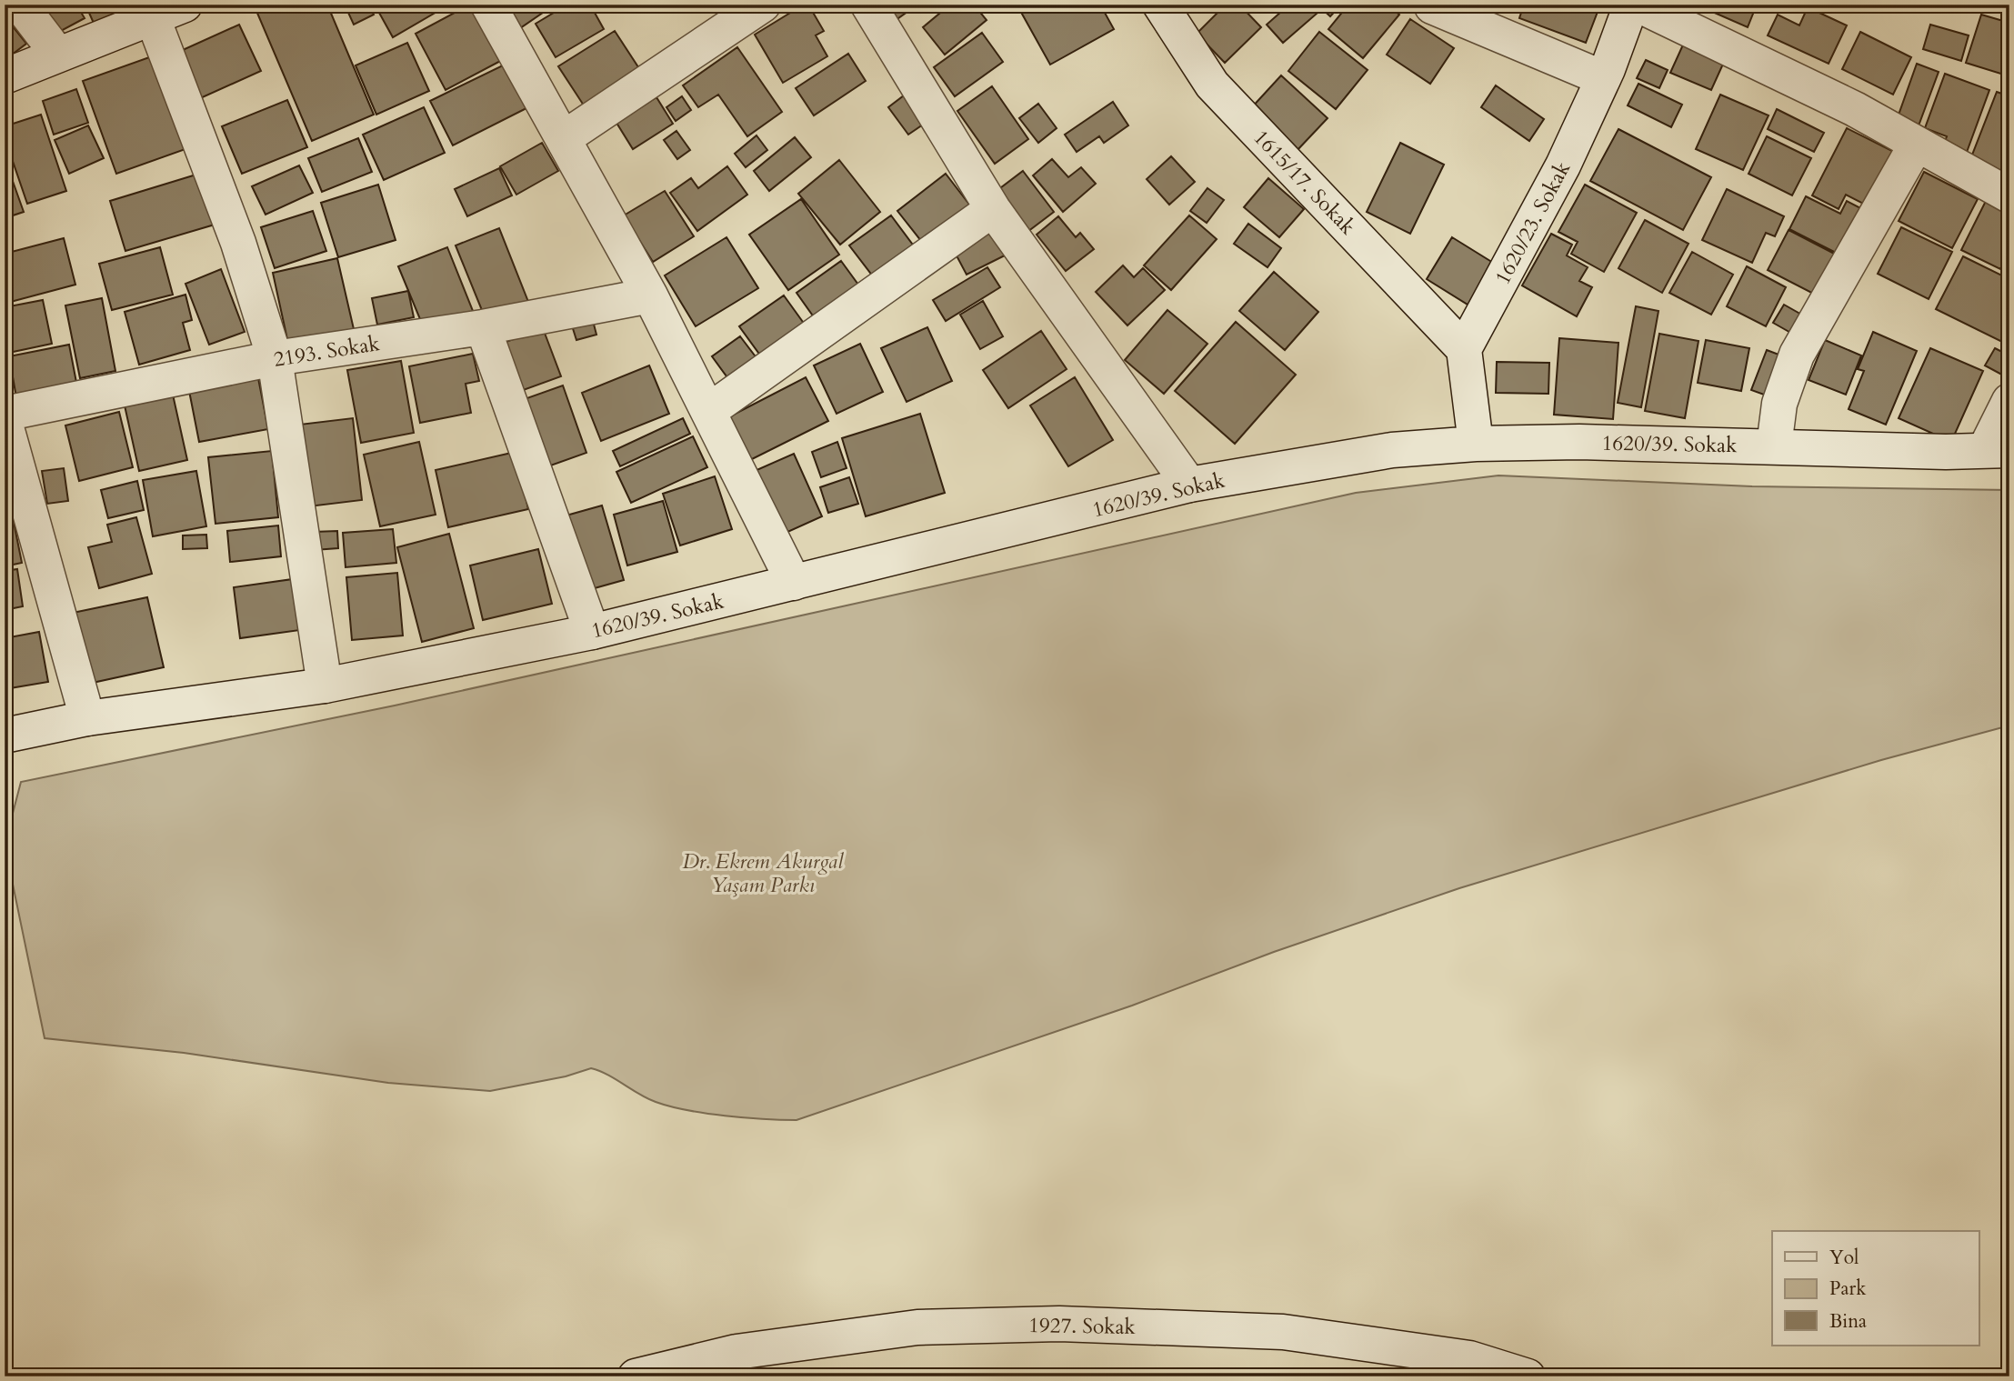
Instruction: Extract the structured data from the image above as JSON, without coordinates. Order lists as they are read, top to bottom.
{
  "streets": {
    "street": [
      "1615/17. Sokak",
      "1620/23. Sokak",
      "2193. Sokak",
      "1620/39. Sokak",
      "1927. Sokak"
    ]
  },
  "crossings": [
    ["1615/17. Sokak", "1620/23. Sokak"]
  ],
  "parks": ["Dr. Ekrem Akurgal Yaşam Parkı"],
  "legend": ["Yol", "Park", "Bina"]
}
